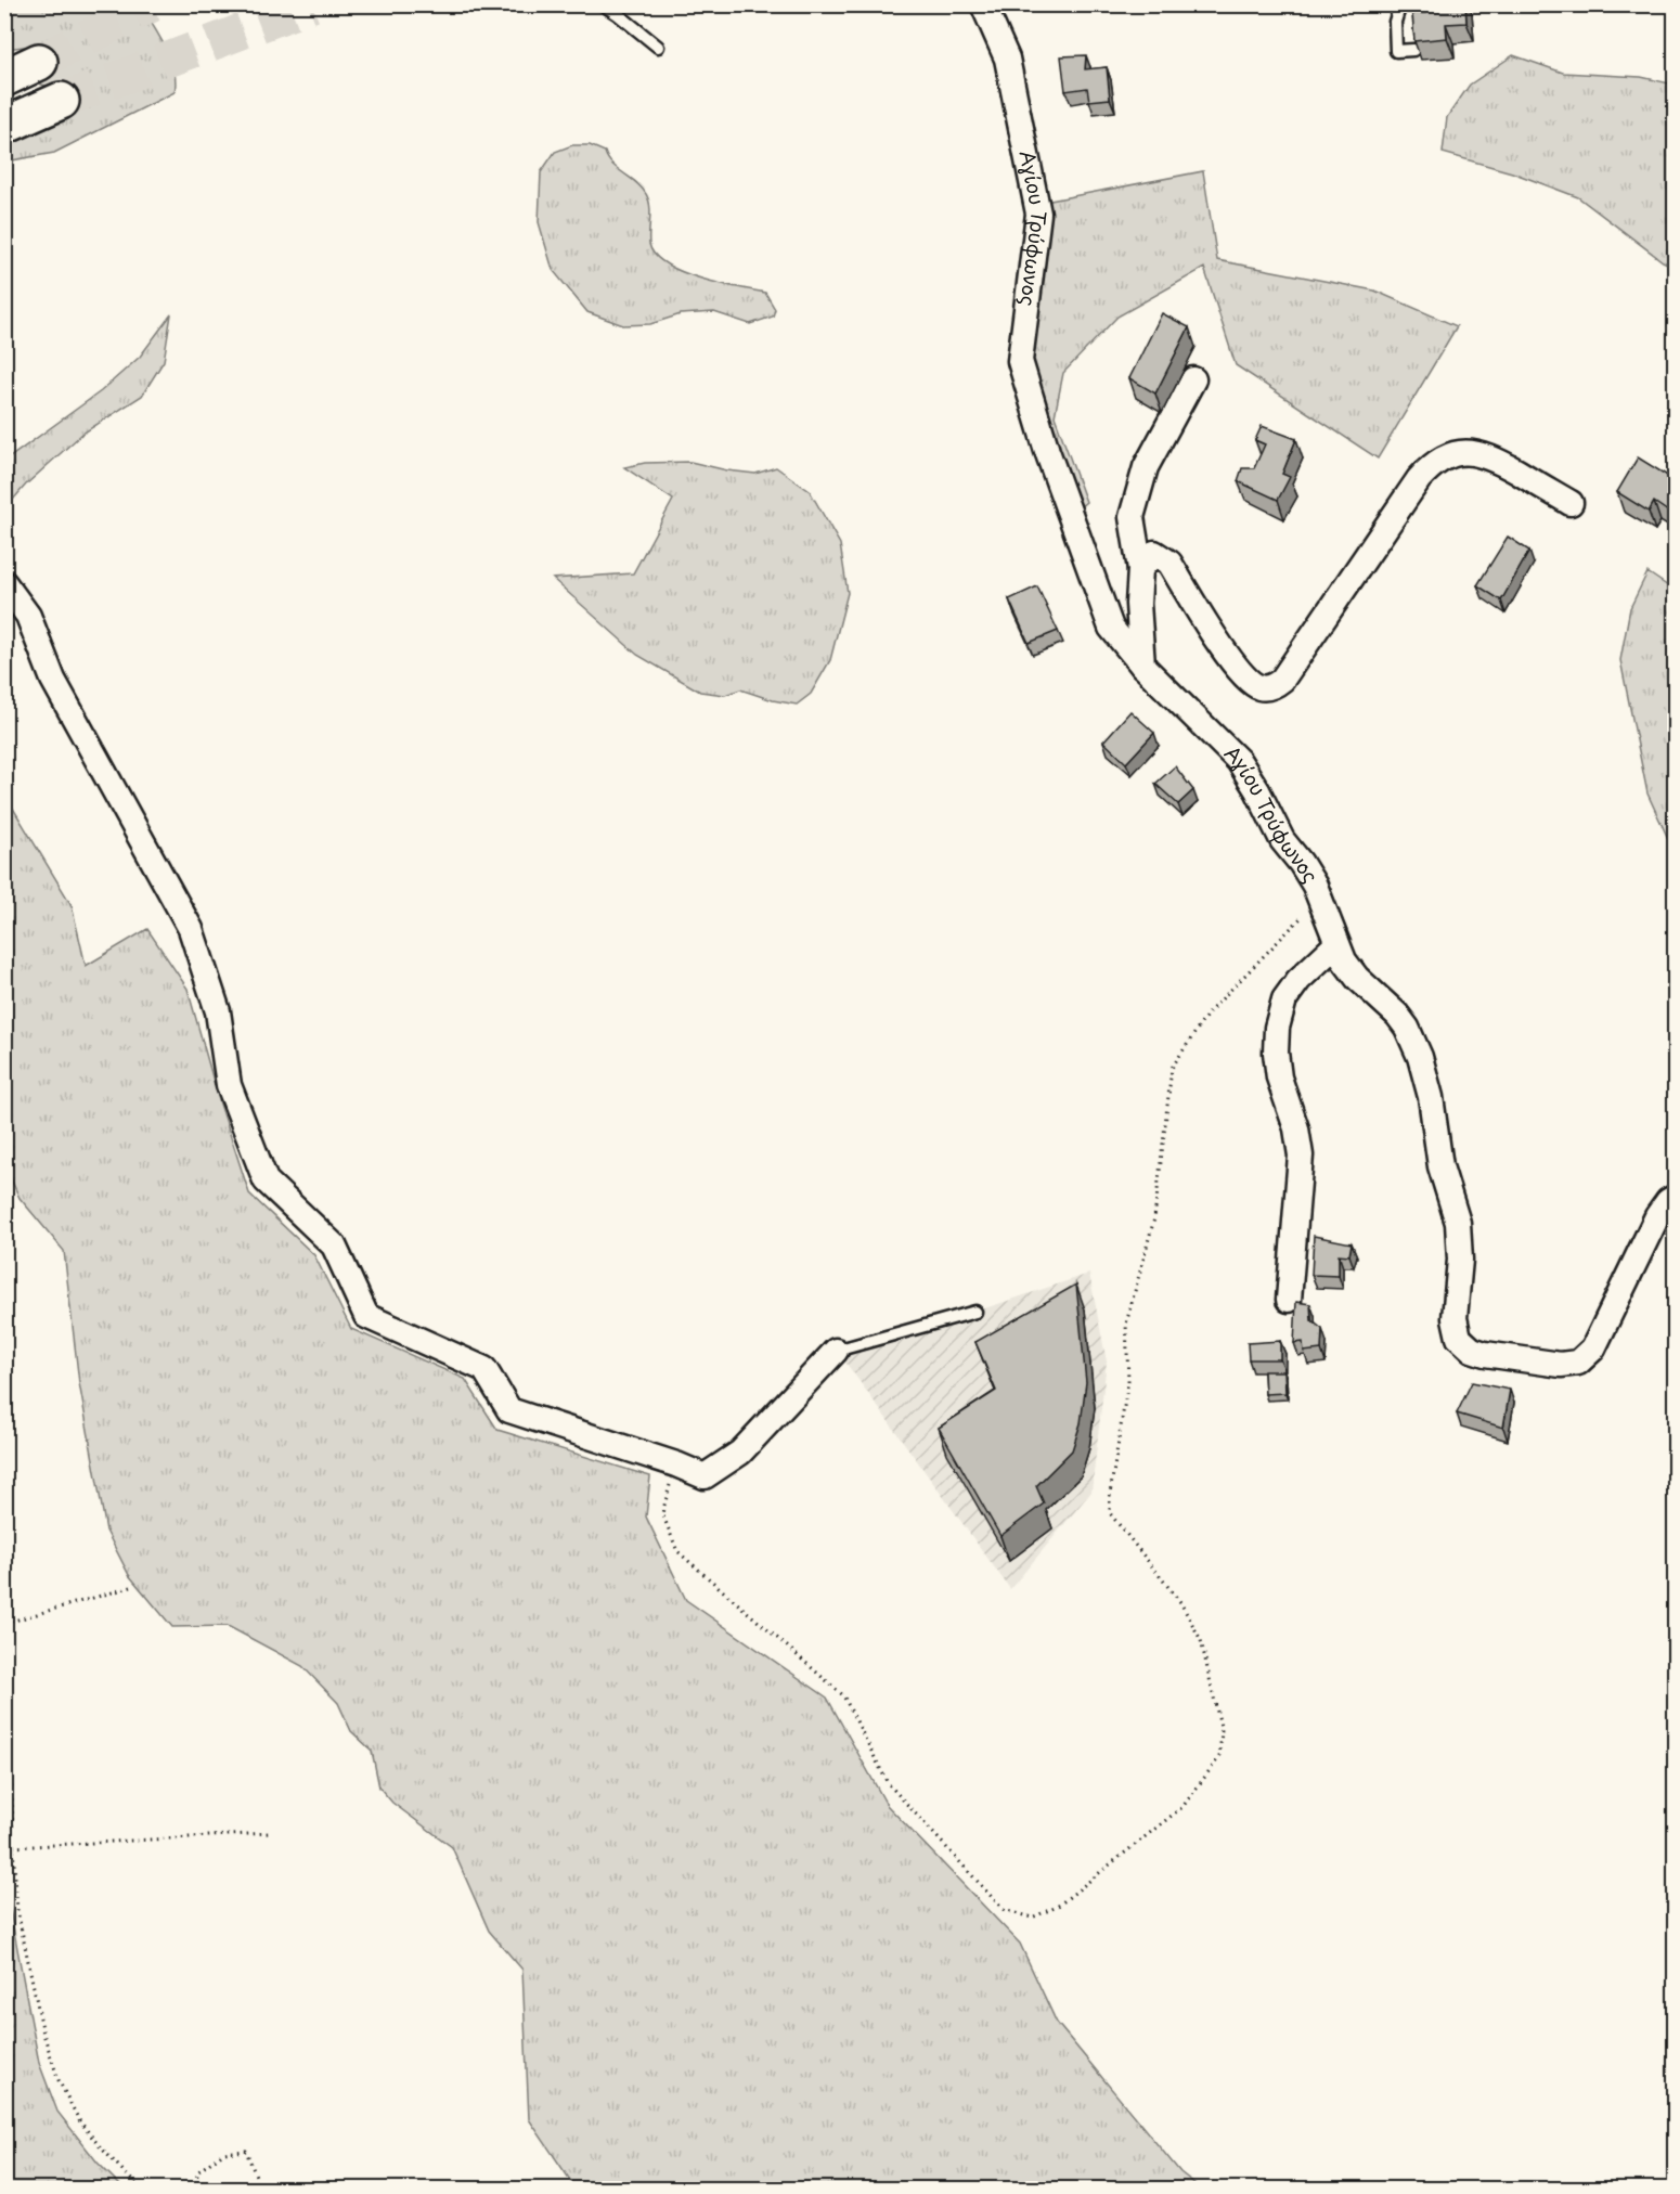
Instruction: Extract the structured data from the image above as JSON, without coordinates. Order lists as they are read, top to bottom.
{
  "streets": {
    "street": ["Αγίου Τρύφωνος"]
  }
}
